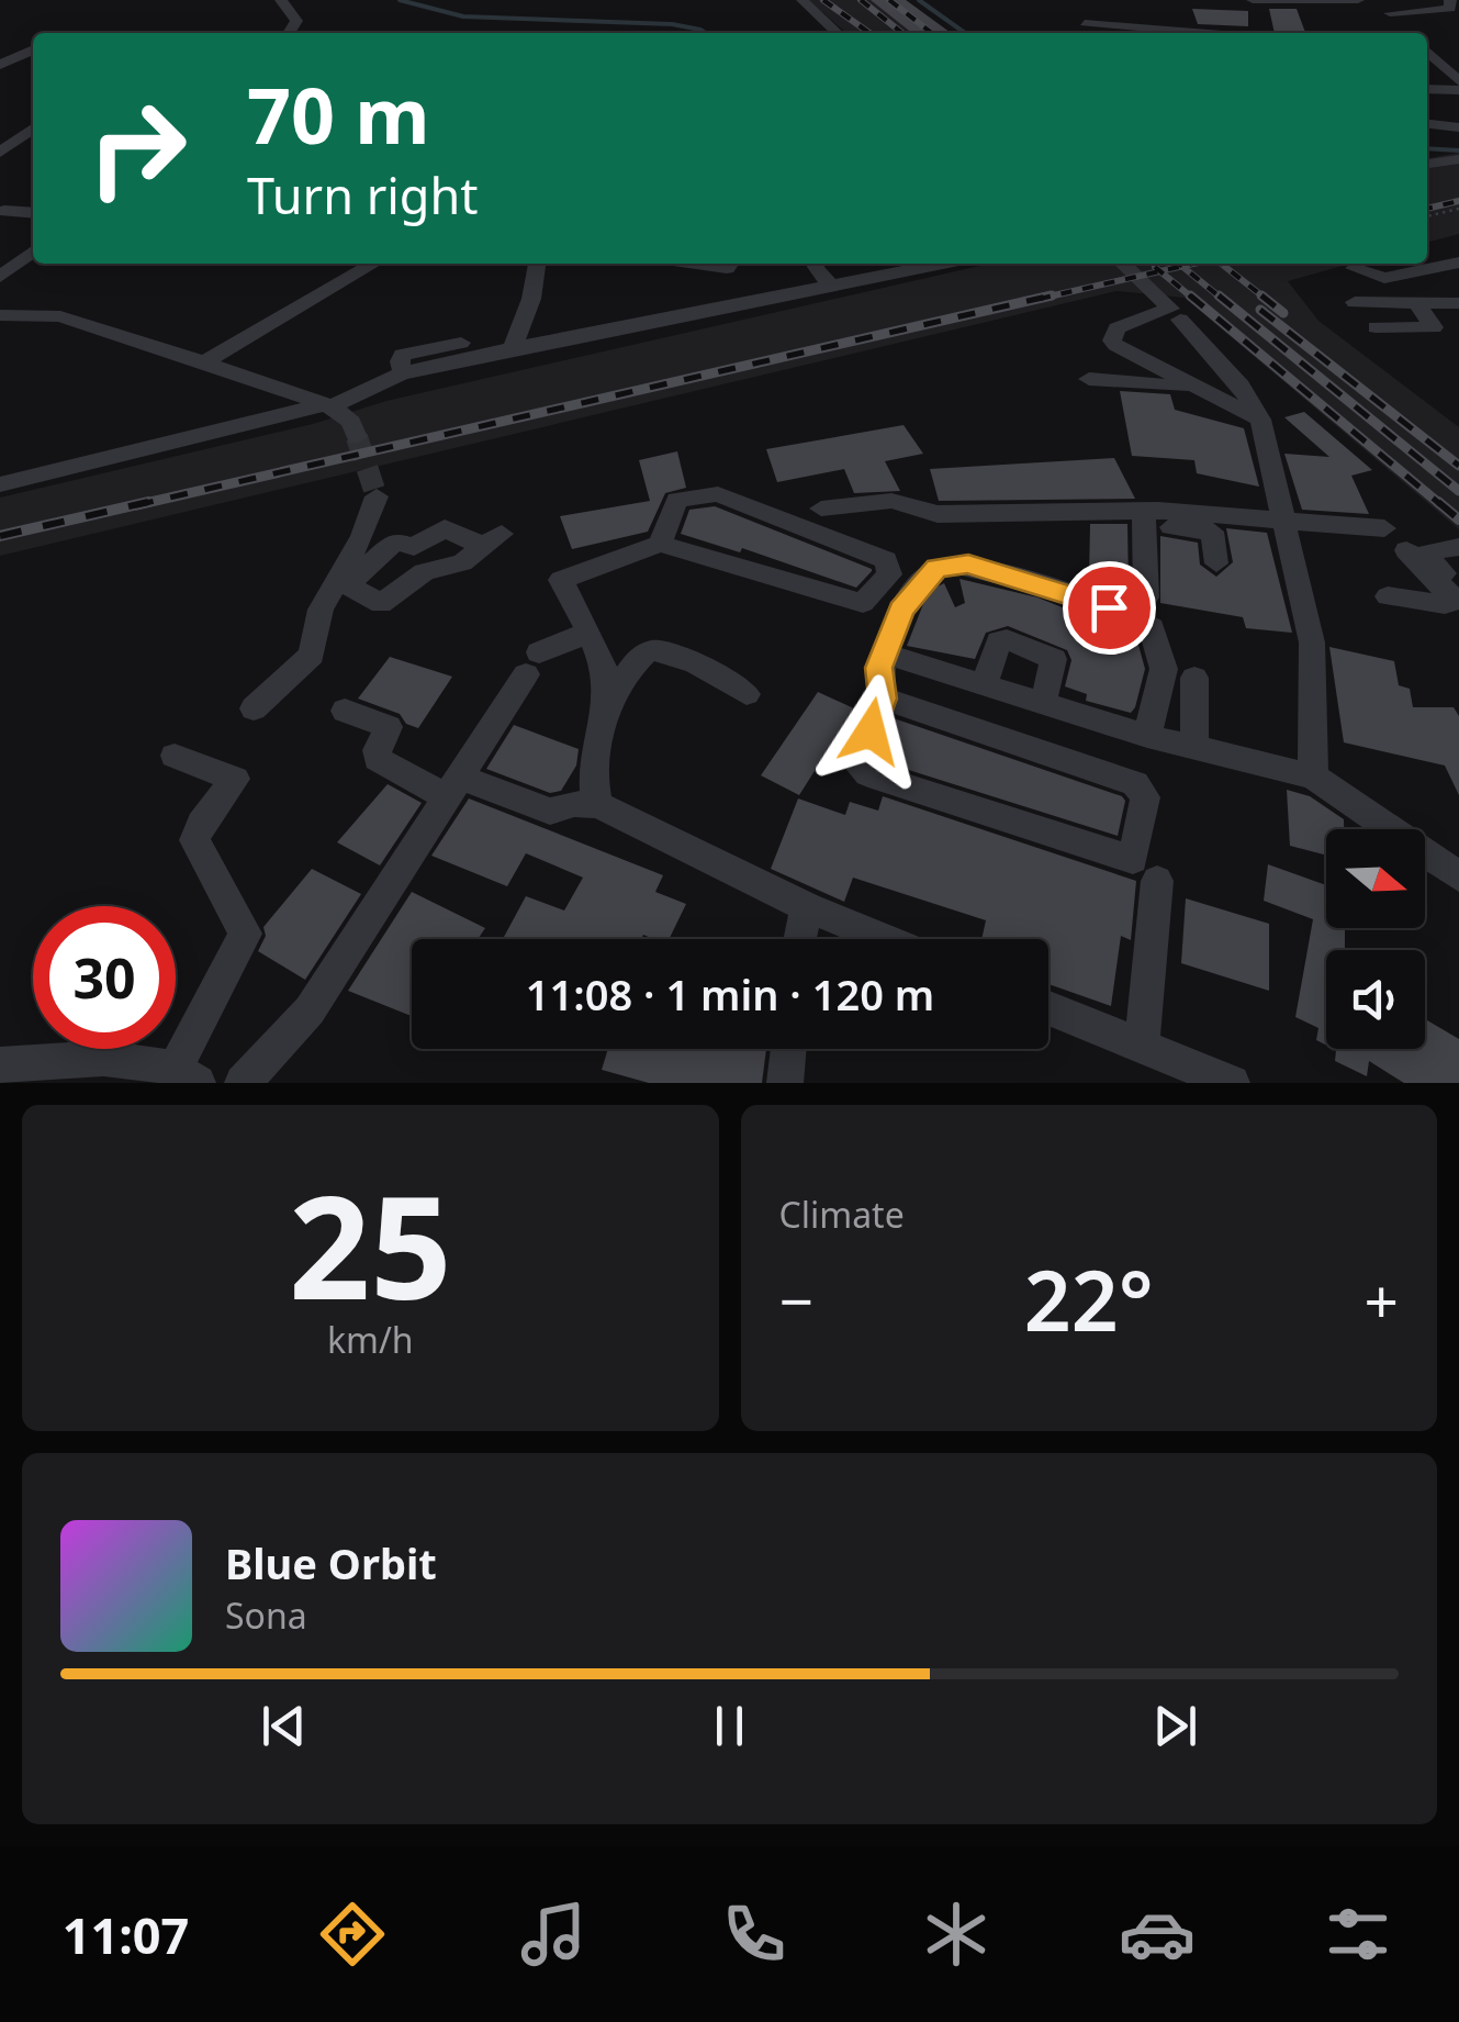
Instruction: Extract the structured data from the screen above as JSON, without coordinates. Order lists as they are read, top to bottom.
{
  "north": "right",
  "page": {
    "turn": ["70 m", "Turn right"],
    "limit": "30",
    "trip": "11:08 · 1 min · 120 m",
    "tile": [
      ["25", "km/h"],
      "Climate"
    ],
    "heat": ["−", "22°", "+"],
    "song": ["Blue Orbit", "Sona"],
    "tabs": "11:07"
  }
}
